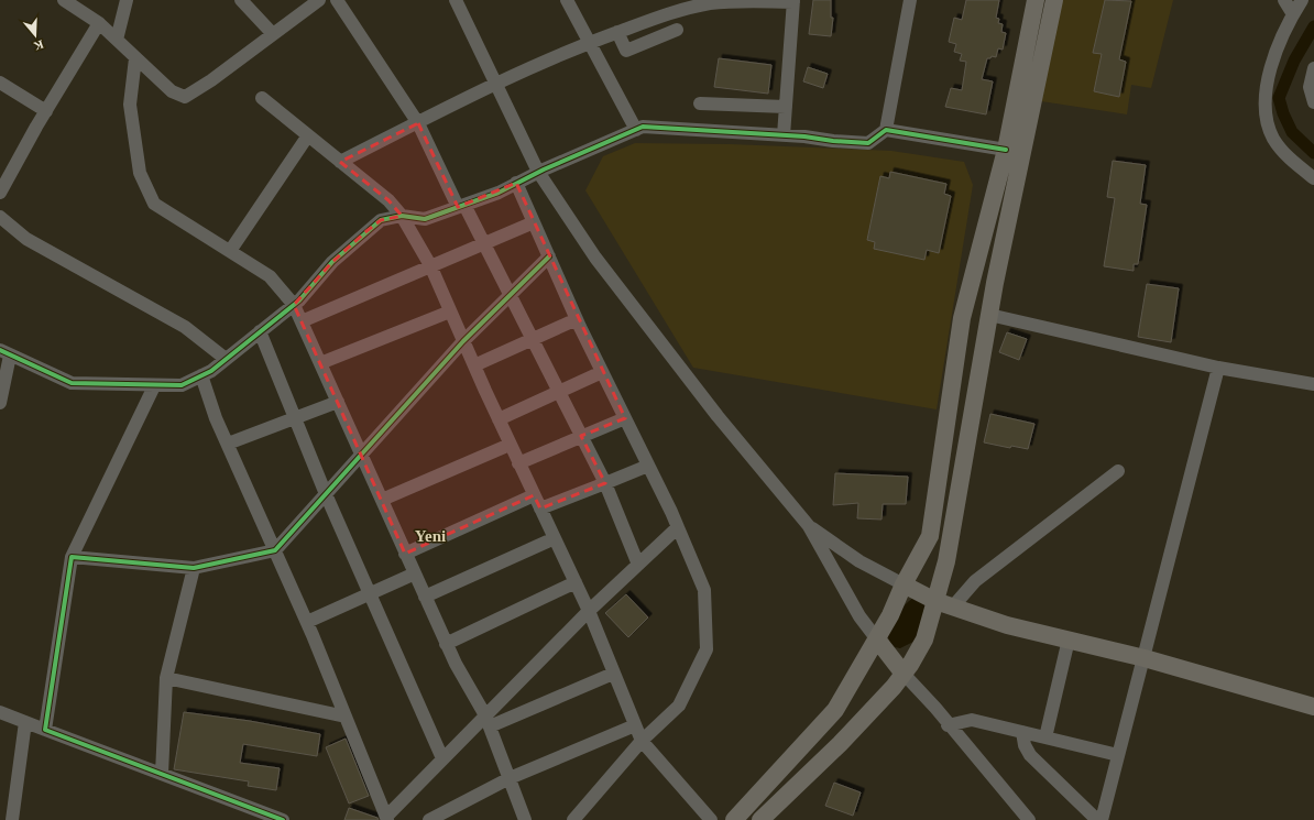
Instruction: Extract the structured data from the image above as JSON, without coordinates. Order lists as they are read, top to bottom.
{
  "districts": ["Yeni"],
  "north": "bottom"
}
